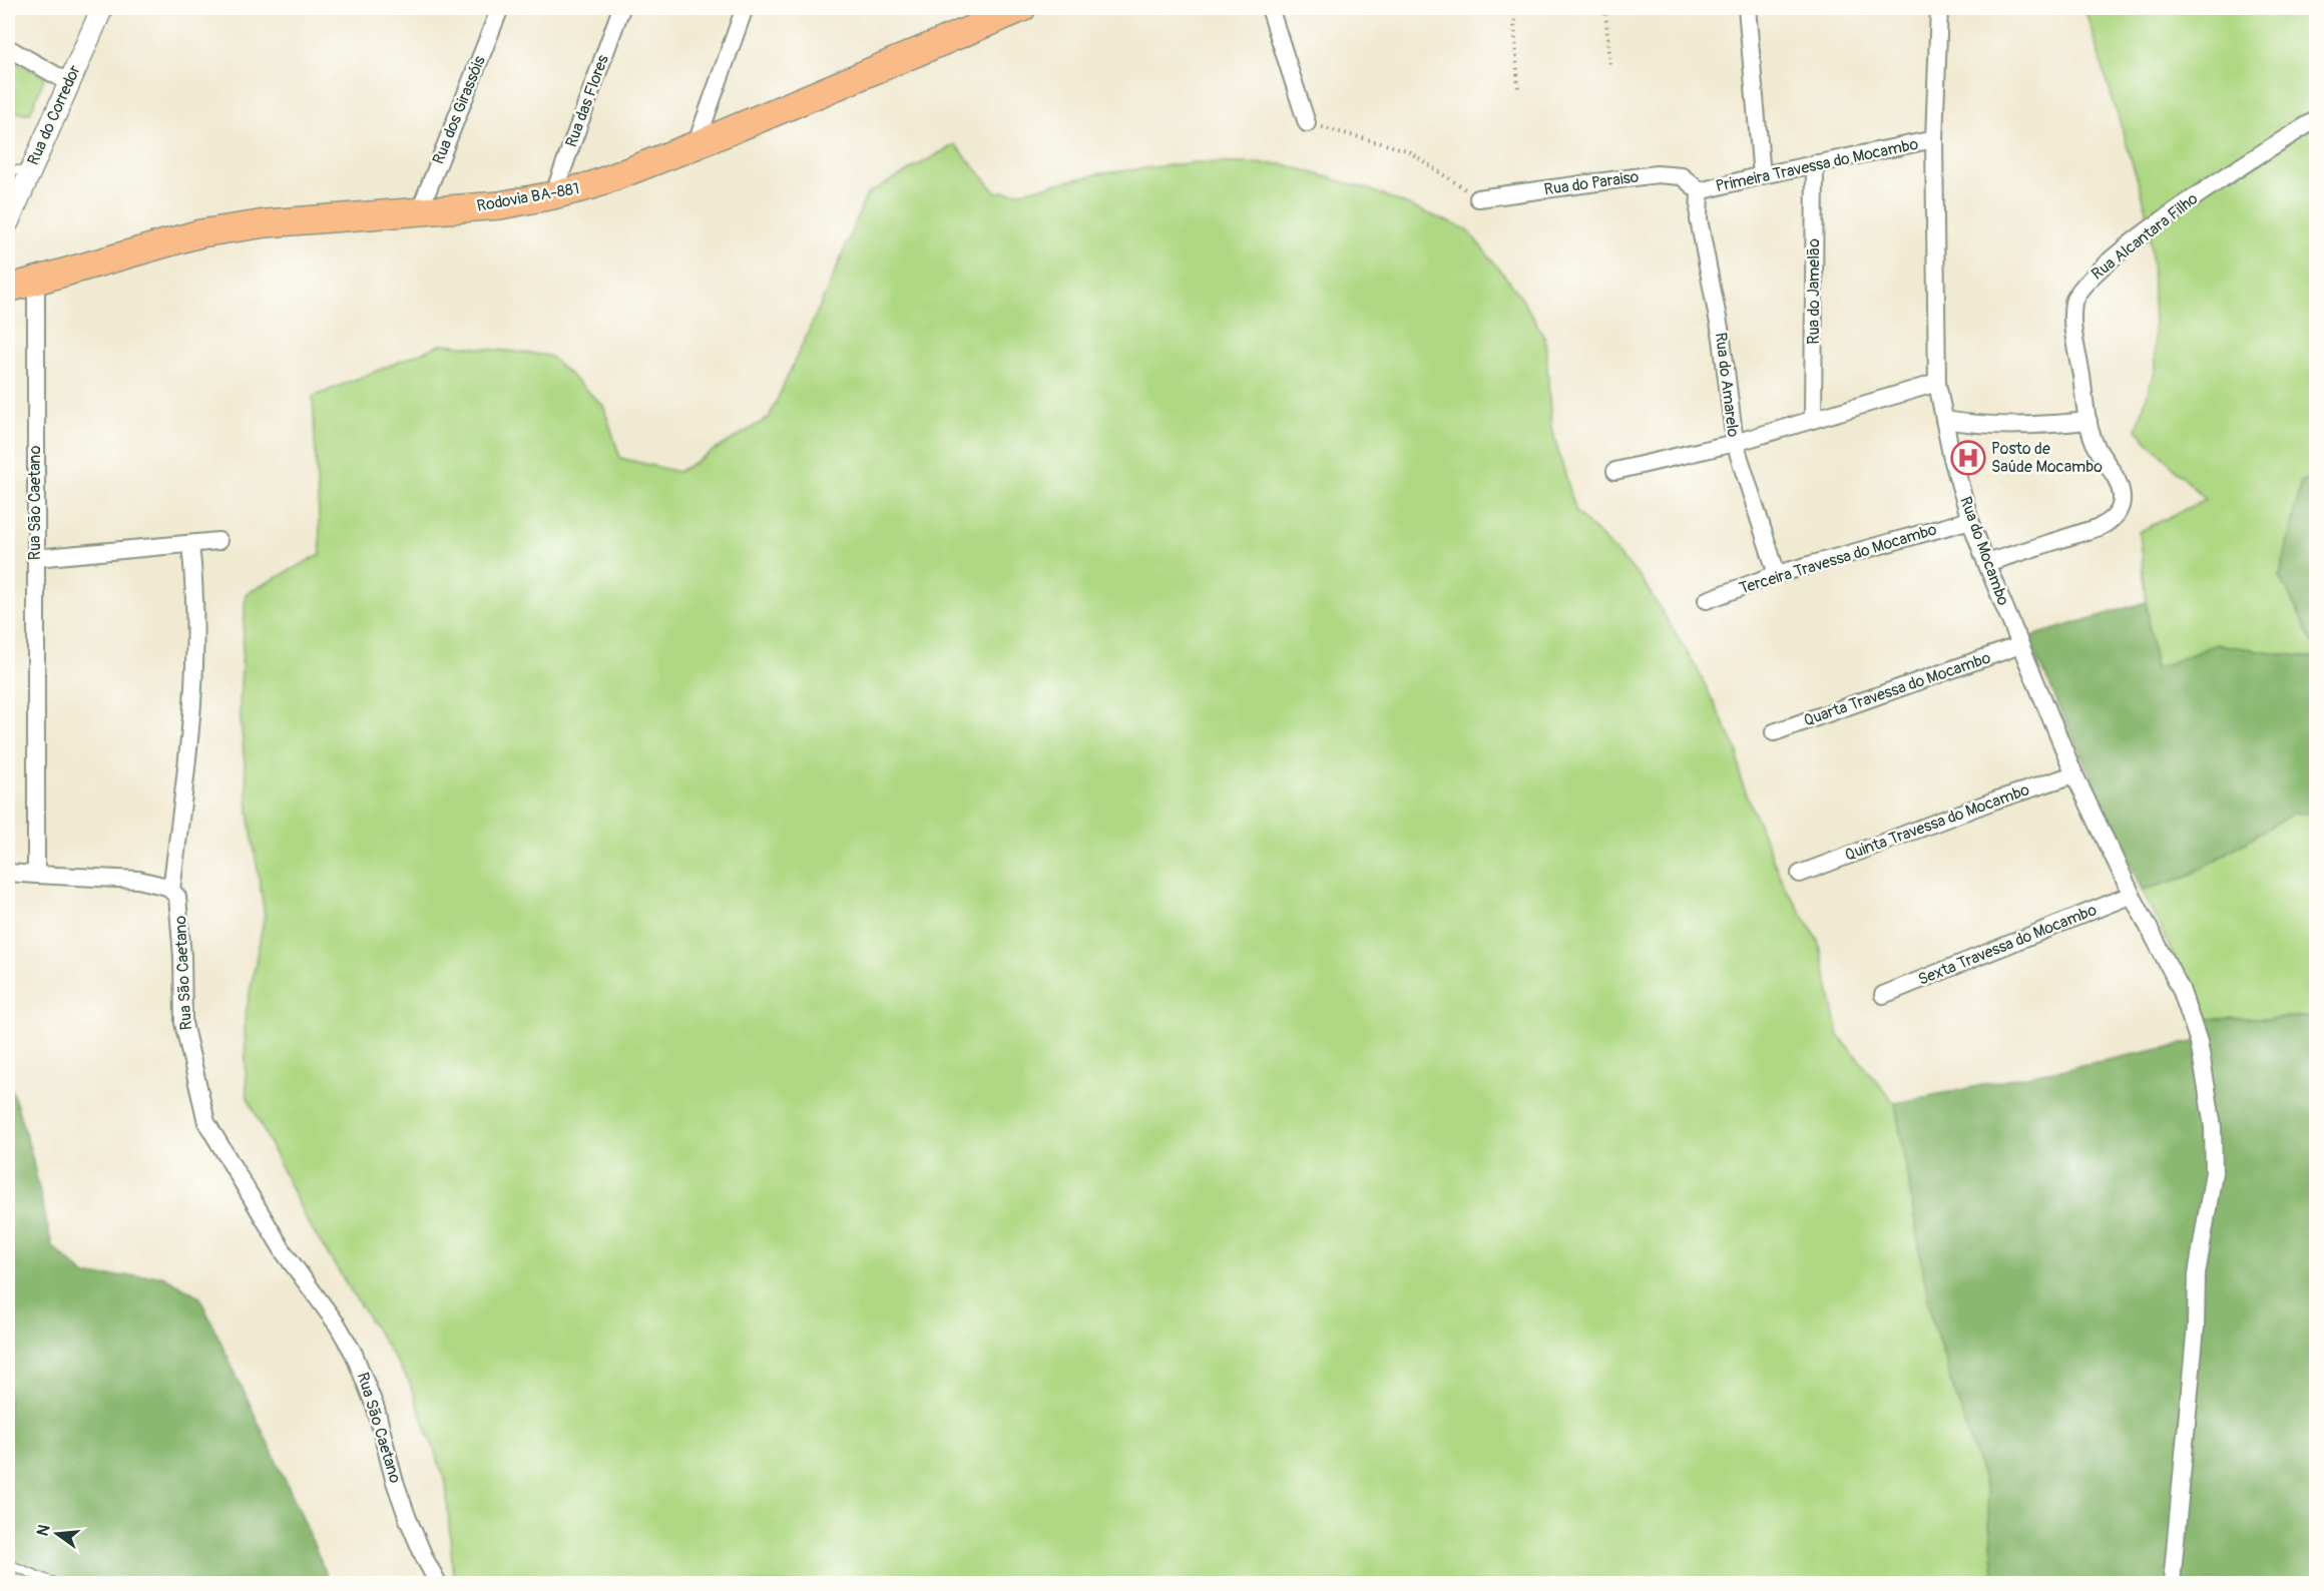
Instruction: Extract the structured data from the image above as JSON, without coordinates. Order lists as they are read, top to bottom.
{
  "streets": {
    "main road": ["Rodovia BA-881"],
    "street": [
      "Rua das Flores",
      "Rua dos Girassóis",
      "Rua do Corredor",
      "Primeira Travessa do Mocambo",
      "Rua do Paraiso",
      "Rua Alcantara Filho",
      "Rua do Jamelão",
      "Rua do Amarelo",
      "Rua São Caetano",
      "Rua do Mocambo",
      "Terceira Travessa do Mocambo",
      "Quarta Travessa do Mocambo",
      "Quinta Travessa do Mocambo",
      "Sexta Travessa do Mocambo"
    ]
  },
  "crossings": [
    ["Rua das Flores", "Rodovia BA-881"],
    ["Rua dos Girassóis", "Rodovia BA-881"],
    ["Primeira Travessa do Mocambo", "Rua do Paraiso"],
    ["Primeira Travessa do Mocambo", "Rua do Jamelão"],
    ["Primeira Travessa do Mocambo", "Rua do Amarelo"],
    ["Primeira Travessa do Mocambo", "Rua do Mocambo"],
    ["Rua do Paraiso", "Rua do Amarelo"],
    ["Rodovia BA-881", "Rua São Caetano"],
    ["Rua Alcantara Filho", "Rua do Mocambo"],
    ["Rua do Amarelo", "Terceira Travessa do Mocambo"],
    ["Rua do Mocambo", "Terceira Travessa do Mocambo"],
    ["Rua do Mocambo", "Quarta Travessa do Mocambo"],
    ["Rua do Mocambo", "Quinta Travessa do Mocambo"],
    ["Rua do Mocambo", "Sexta Travessa do Mocambo"]
  ],
  "places": {
    "hospital": ["Posto de Saúde Mocambo"]
  },
  "north": "left"
}
